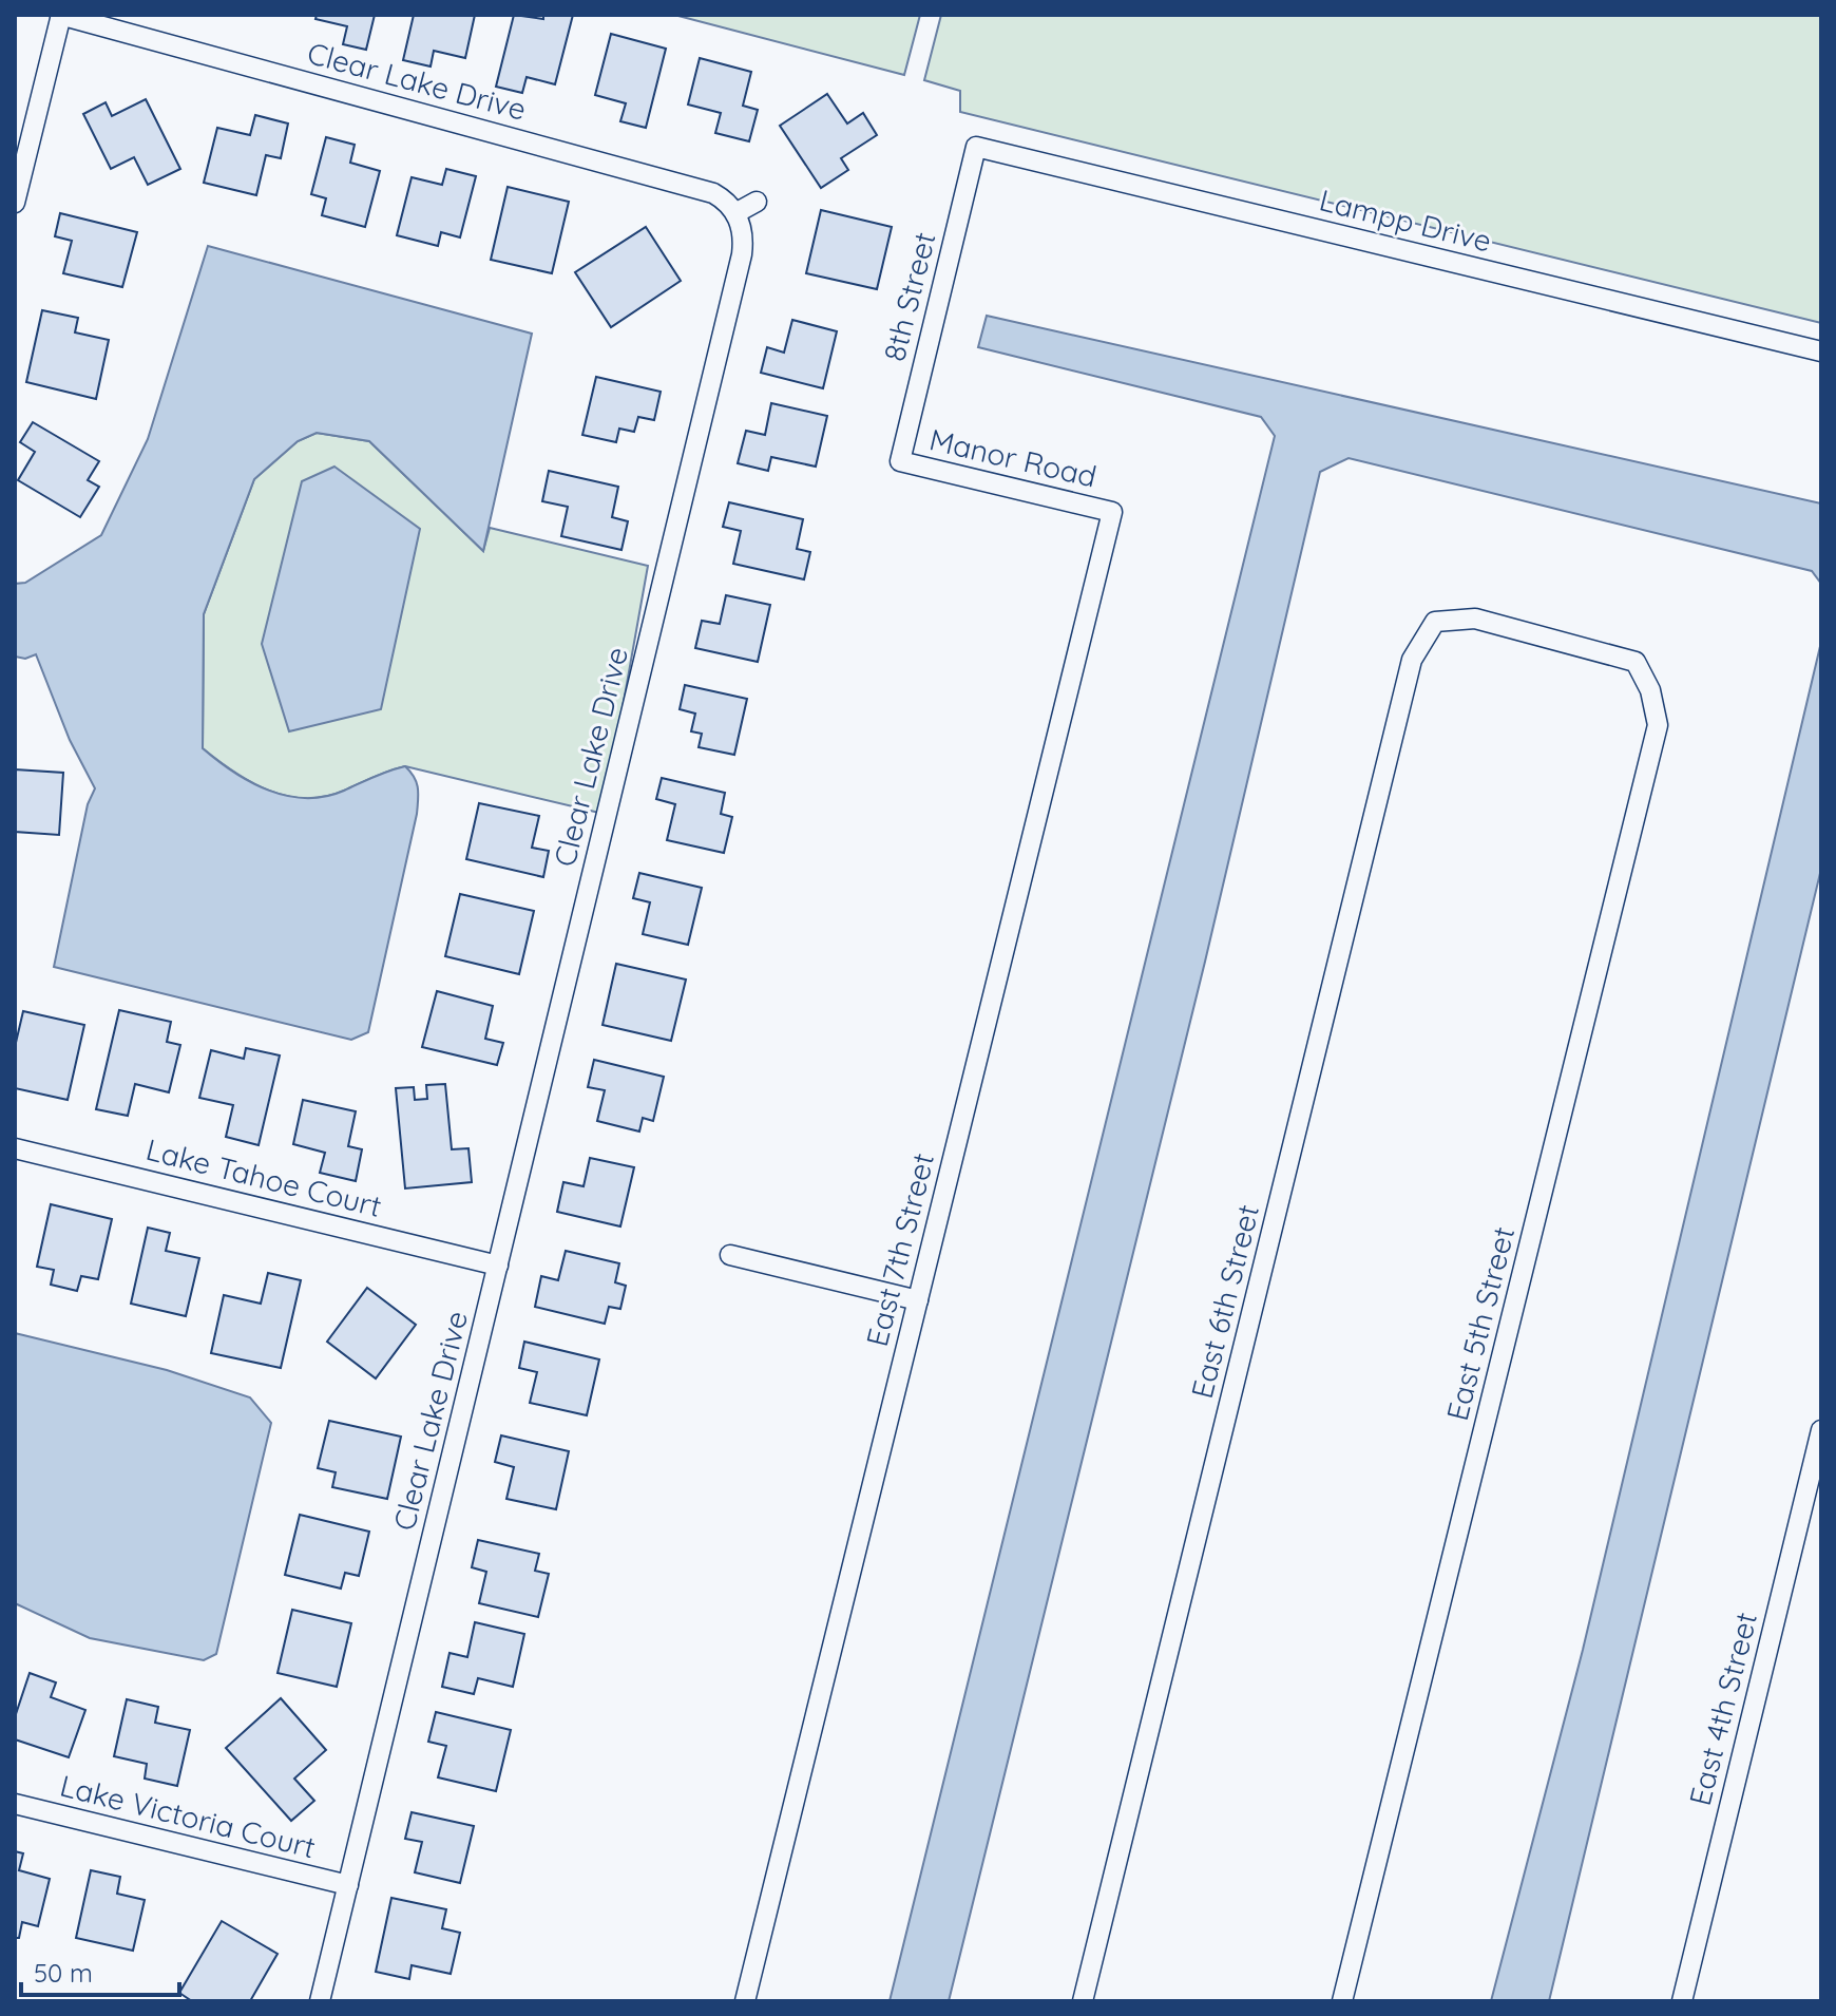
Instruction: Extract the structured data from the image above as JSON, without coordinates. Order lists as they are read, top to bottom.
{
  "streets": {
    "street": [
      "Clear Lake Drive",
      "Lampp Drive",
      "8th Street",
      "Manor Road",
      "Lake Tahoe Court",
      "East 7th Street",
      "East 6th Street",
      "East 5th Street",
      "East 4th Street",
      "Lake Victoria Court"
    ]
  },
  "crossings": [
    ["Clear Lake Drive", "Lake Tahoe Court"],
    ["Clear Lake Drive", "Lake Victoria Court"],
    ["Lampp Drive", "8th Street"],
    ["8th Street", "Manor Road"],
    ["Manor Road", "East 7th Street"],
    ["East 6th Street", "East 5th Street"]
  ],
  "scale_bar": "50 m"
}
